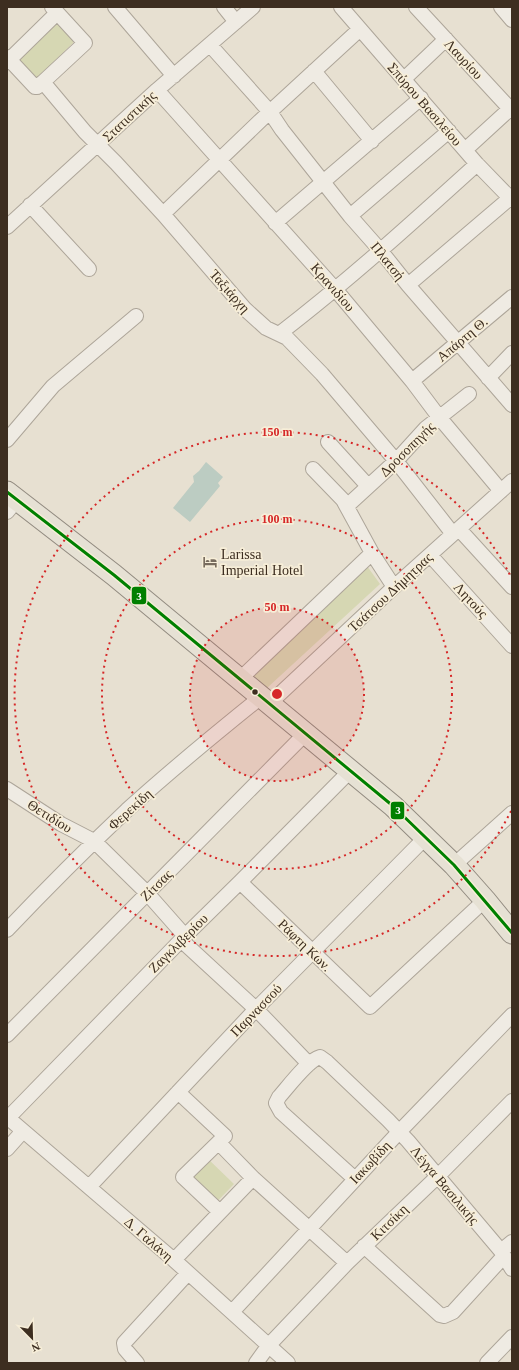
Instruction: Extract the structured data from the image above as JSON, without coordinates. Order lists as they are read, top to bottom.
{
  "streets": {
    "street": [
      "Λαυρίου",
      "Σπύρου Βασιλείου",
      "Στατιστικής",
      "Πλατσή",
      "Κρανιδίου",
      "Ταξιάρχη",
      "Απάρτη Θ.",
      "Δροσοπηγής",
      "Τσάτσου Δήμητρας",
      "Λητούς",
      "Φερεκίδη",
      "Θετιδίου",
      "Ζίτσας",
      "Ζαγκλιβερίου",
      "Ράφτη Κων.",
      "Παρνασσού",
      "Ιακωβίδη",
      "Λέγγα Βασιλικής",
      "Κιτσίκη",
      "Δ. Γαλάνη"
    ]
  },
  "crossings": [
    ["Στατιστικής", "Πλατσή"],
    ["Στατιστικής", "Κρανιδίου"],
    ["Στατιστικής", "Ταξιάρχη"],
    ["Πλατσή", "Απάρτη Θ."],
    ["Κρανιδίου", "Απάρτη Θ."],
    ["Κρανιδίου", "Δροσοπηγής"],
    ["Κρανιδίου", "Τσάτσου Δήμητρας"],
    ["Ταξιάρχη", "Δροσοπηγής"],
    ["Ταξιάρχη", "Τσάτσου Δήμητρας"],
    ["Τσάτσου Δήμητρας", "Λητούς"],
    ["Τσάτσου Δήμητρας", "Φερεκίδη"],
    ["Φερεκίδη", "Θετιδίου"],
    ["Φερεκίδη", "Λέγγα Βασιλικής"],
    ["Θετιδίου", "Λέγγα Βασιλικής"],
    ["Ζίτσας", "Λέγγα Βασιλικής"],
    ["Ζαγκλιβερίου", "Ράφτη Κων."],
    ["Ζαγκλιβερίου", "Λέγγα Βασιλικής"],
    ["Ζαγκλιβερίου", "Δ. Γαλάνη"],
    ["Ράφτη Κων.", "Παρνασσού"],
    ["Παρνασσού", "Λέγγα Βασιλικής"],
    ["Παρνασσού", "Δ. Γαλάνη"],
    ["Ιακωβίδη", "Λέγγα Βασιλικής"],
    ["Ιακωβίδη", "Δ. Γαλάνη"],
    ["Λέγγα Βασιλικής", "Κιτσίκη"],
    ["Κιτσίκη", "Δ. Γαλάνη"]
  ],
  "places": {
    "hotel": ["Larissa Imperial Hotel"]
  },
  "lines": ["transit line 3"],
  "north": "bottom right",
  "rings": ["150 m", "100 m", "50 m"]
}
